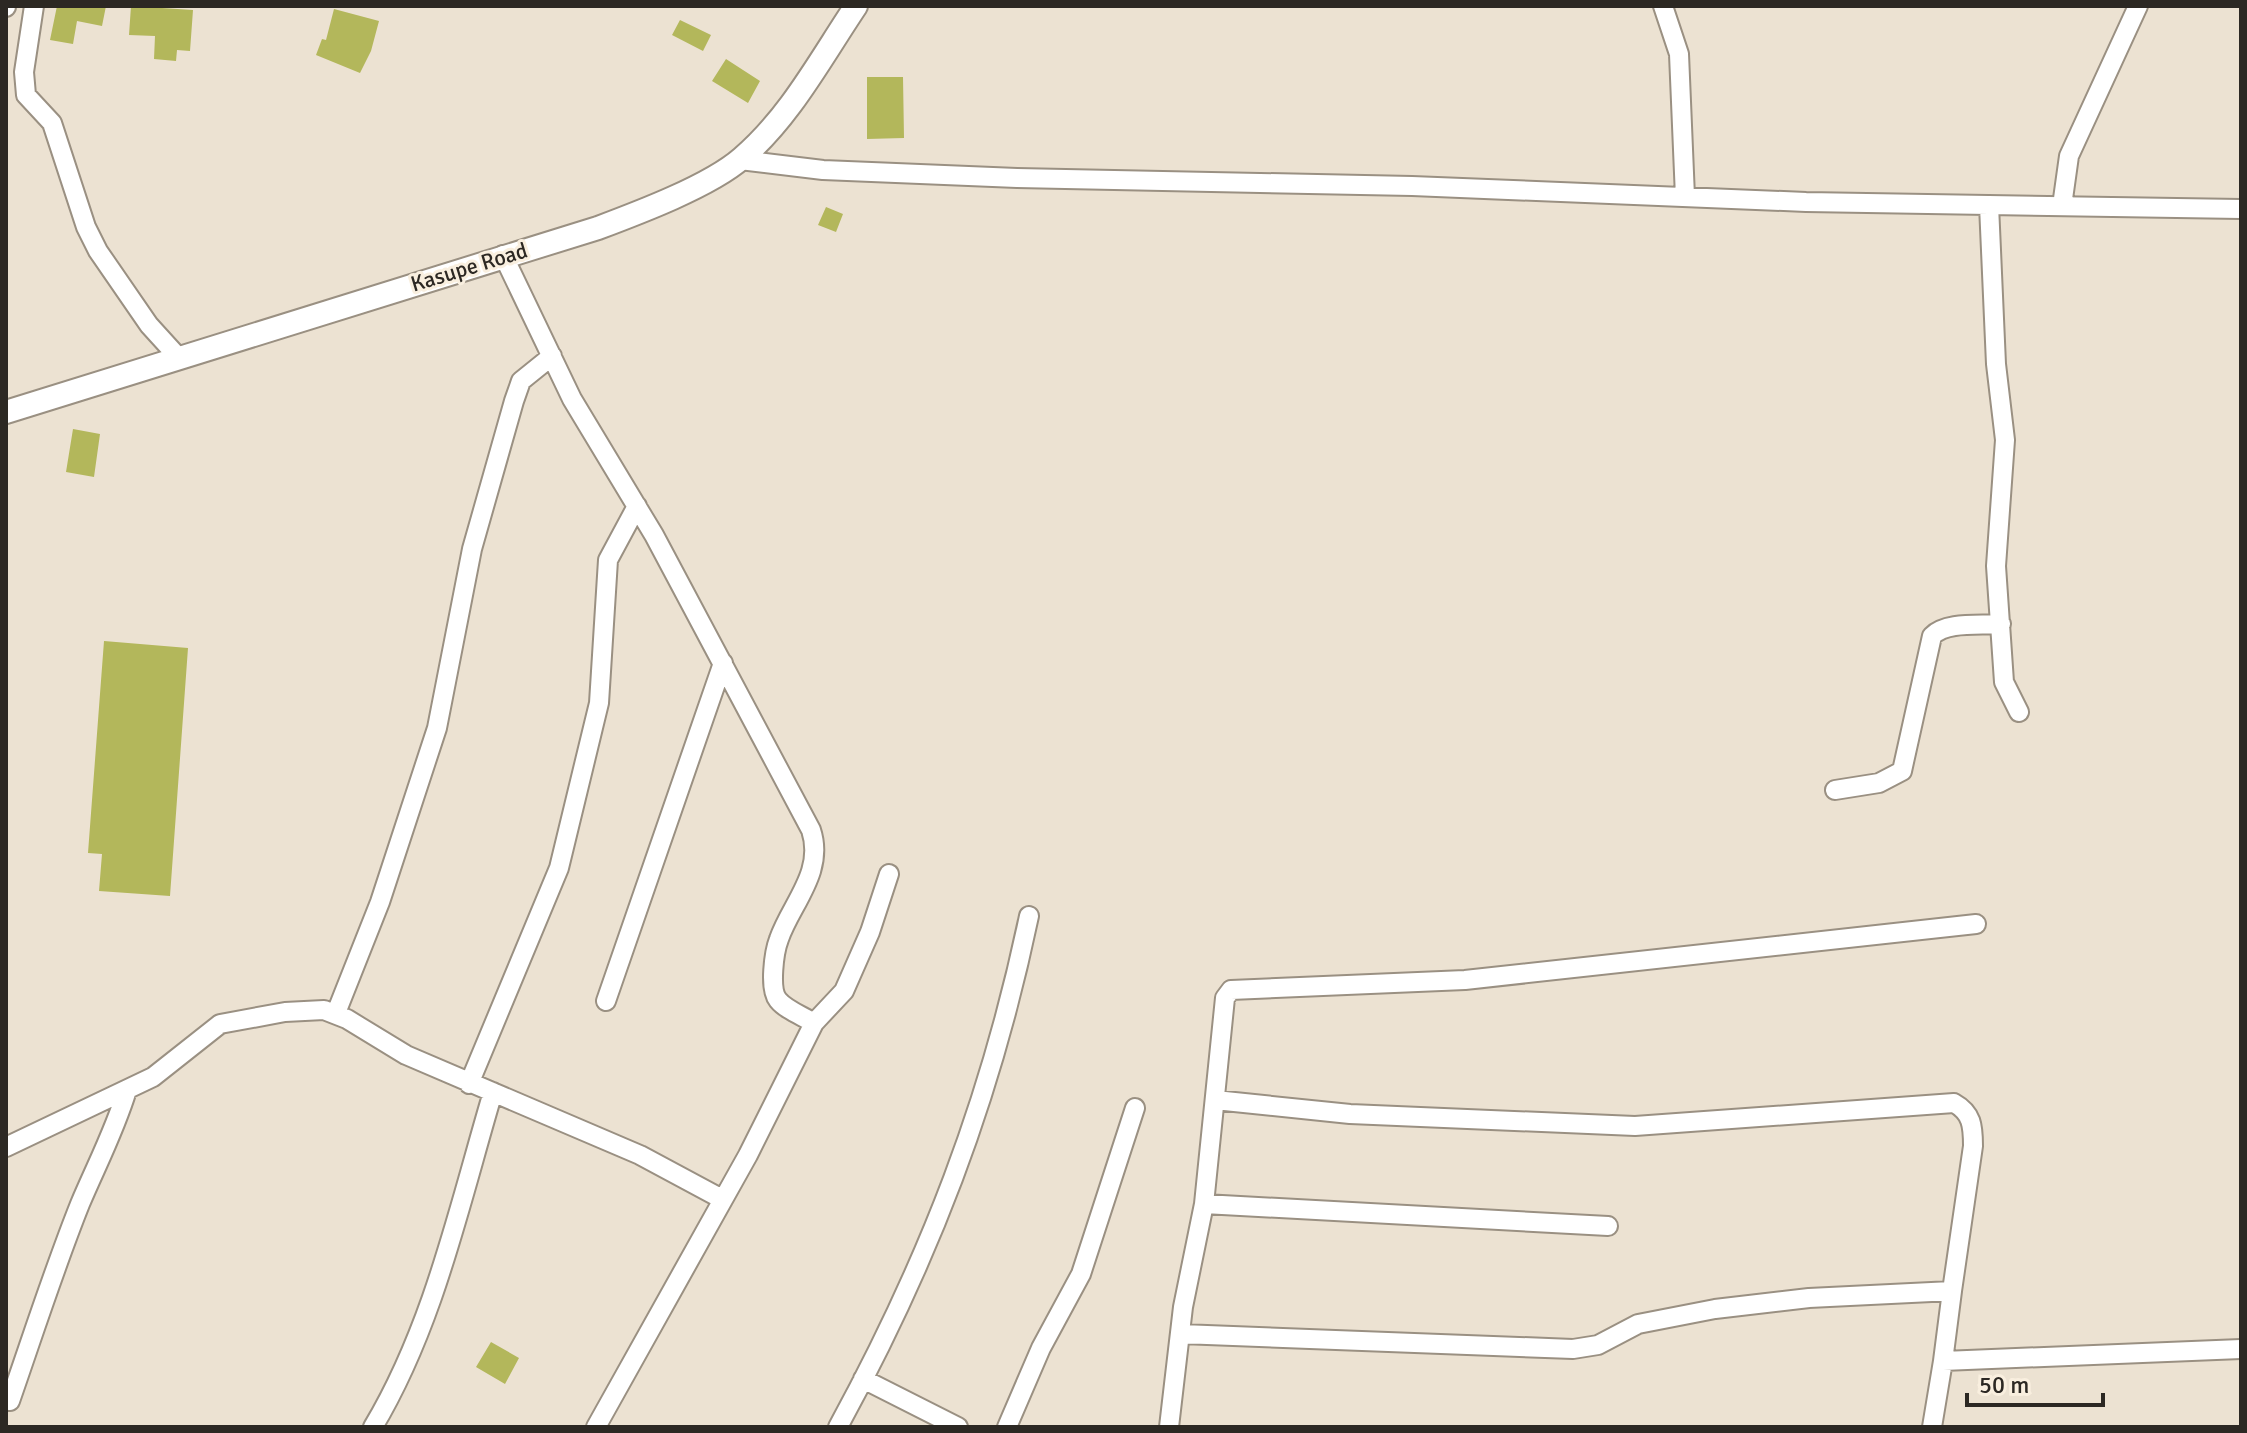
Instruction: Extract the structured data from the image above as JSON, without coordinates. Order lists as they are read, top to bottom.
{
  "streets": {
    "street": ["Kasupe Road"]
  },
  "scale_bar": "50 m"
}
